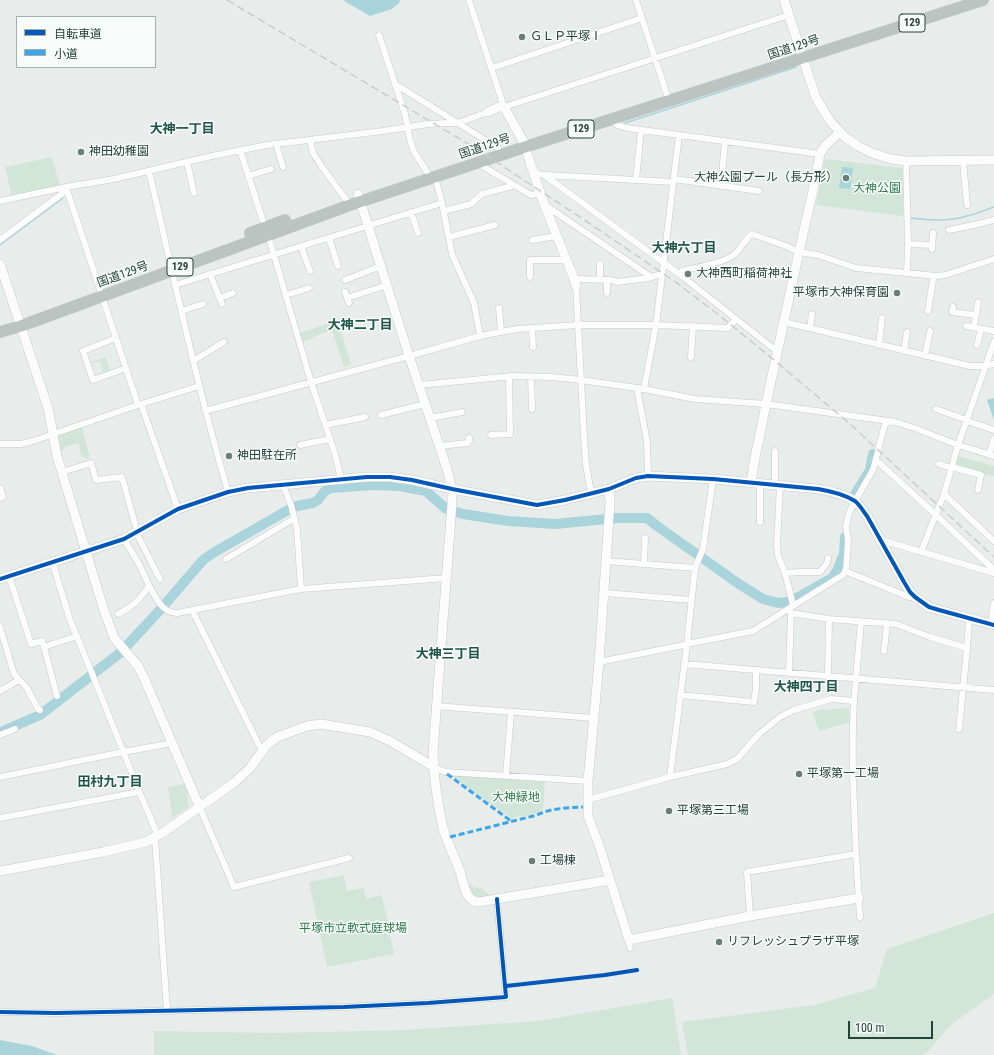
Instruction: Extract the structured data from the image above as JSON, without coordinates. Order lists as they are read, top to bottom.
{
  "streets": {
    "highway": ["129", "国道129号"]
  },
  "districts": [
    "大神一丁目",
    "大神六丁目",
    "大神二丁目",
    "大神三丁目",
    "大神四丁目",
    "田村九丁目"
  ],
  "parks": ["大神公園", "大神緑地", "平塚市立軟式庭球場"],
  "places": [
    "ＧＬＰ平塚Ⅰ",
    "神田幼稚園",
    "大神公園プール（長方形）",
    "大神西町稲荷神社",
    "平塚市大神保育園",
    "神田駐在所",
    "平塚第一工場",
    "平塚第三工場",
    "工場棟",
    "リフレッシュプラザ平塚"
  ],
  "legend": ["自転車道", "小道"],
  "scale_bar": "100 m"
}
